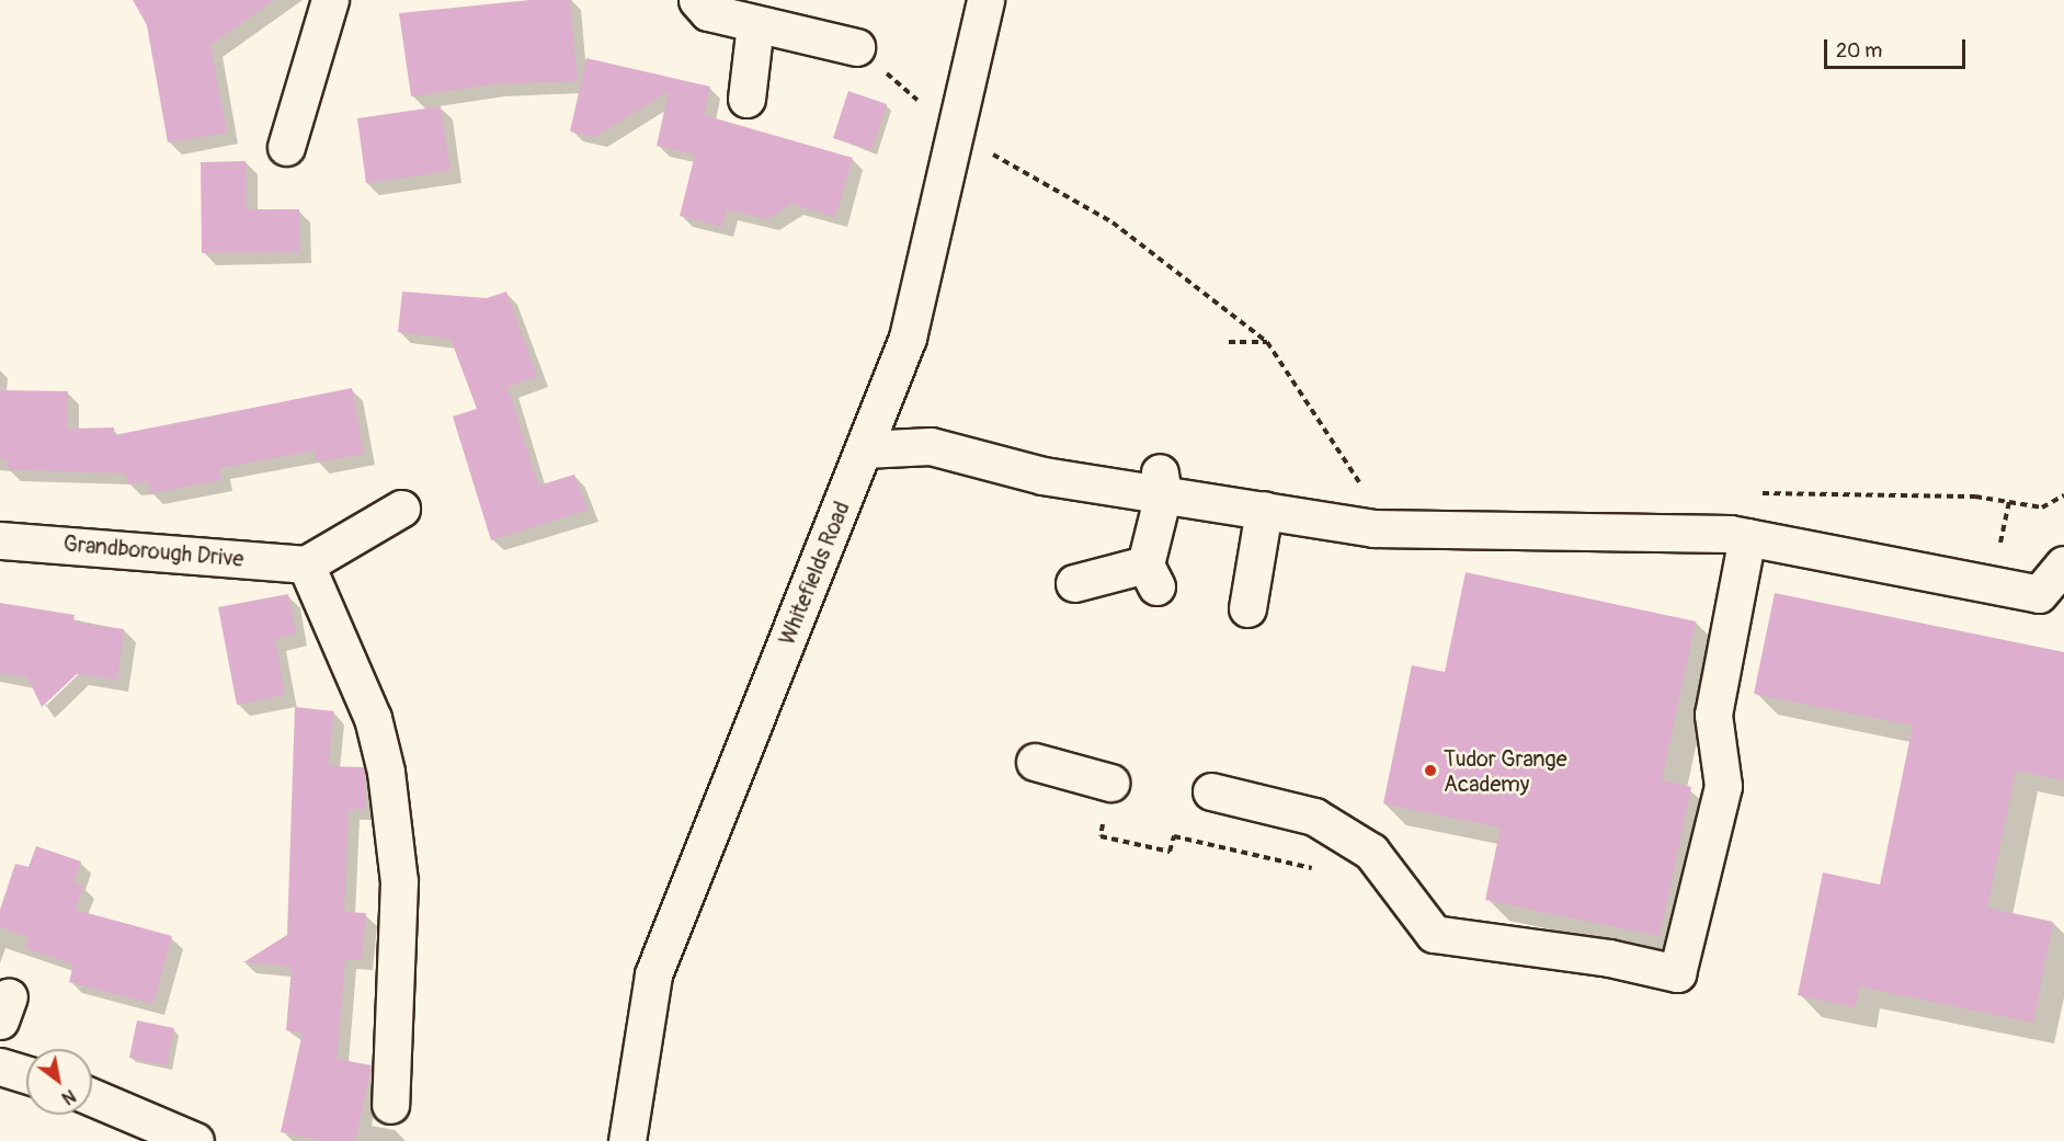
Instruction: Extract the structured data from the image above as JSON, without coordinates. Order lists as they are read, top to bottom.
{
  "streets": {
    "street": ["Grandborough Drive", "Whitefields Road"]
  },
  "places": ["Tudor Grange Academy"],
  "scale_bar": "20 m",
  "north": "bottom right"
}
